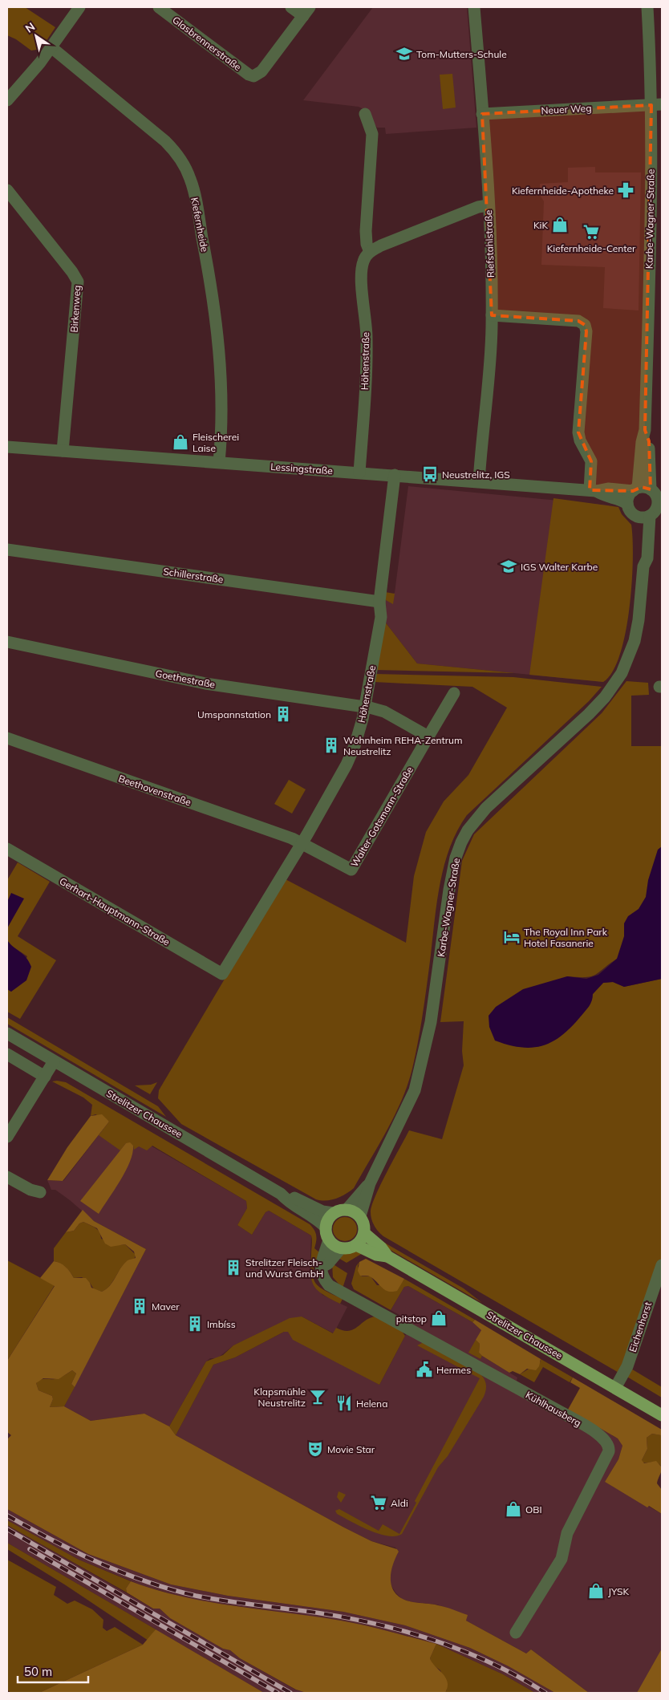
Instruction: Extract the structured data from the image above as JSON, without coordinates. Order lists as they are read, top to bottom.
{
  "streets": {
    "main road": ["Strelitzer Chaussee"],
    "street": [
      "Glasbrennerstraße",
      "Neuer Weg",
      "Karbe-Wagner-Straße",
      "Kiefernheide",
      "Riefstahlstraße",
      "Birkenweg",
      "Höhenstraße",
      "Lessingstraße",
      "Schillerstraße",
      "Goethestraße",
      "Beethovenstraße",
      "Walter-Gotsmann-Straße",
      "Gerhart-Hauptmann-Straße",
      "Eichenhorst",
      "Kühlhausberg"
    ]
  },
  "crossings": [
    ["Neuer Weg", "Karbe-Wagner-Straße"],
    ["Neuer Weg", "Riefstahlstraße"],
    ["Karbe-Wagner-Straße", "Lessingstraße"],
    ["Karbe-Wagner-Straße", "Strelitzer Chaussee"],
    ["Karbe-Wagner-Straße", "Kühlhausberg"],
    ["Kiefernheide", "Lessingstraße"],
    ["Riefstahlstraße", "Lessingstraße"],
    ["Birkenweg", "Lessingstraße"],
    ["Höhenstraße", "Lessingstraße"],
    ["Höhenstraße", "Schillerstraße"],
    ["Höhenstraße", "Goethestraße"],
    ["Höhenstraße", "Beethovenstraße"],
    ["Höhenstraße", "Walter-Gotsmann-Straße"],
    ["Höhenstraße", "Gerhart-Hauptmann-Straße"],
    ["Beethovenstraße", "Walter-Gotsmann-Straße"],
    ["Strelitzer Chaussee", "Eichenhorst"],
    ["Strelitzer Chaussee", "Kühlhausberg"]
  ],
  "places": {
    "school or university": ["Tom-Mutters-Schule", "IGS Walter Karbe"],
    "pharmacy": ["Kiefernheide-Apotheke"],
    "shop": [
      "KiK",
      "Fleischerei Laise",
      "pitstop",
      "OBI",
      "JYSK"
    ],
    "supermarket": ["Kiefernheide-Center", "Aldi"],
    "bus stop": ["Neustrelitz, IGS"],
    "building": [
      "Umspannstation",
      "Wohnheim REHA-Zentrum Neustrelitz",
      "Strelitzer Fleisch- und Wurst GmbH",
      "Maver",
      "Imbíss"
    ],
    "hotel": ["The Royal Inn Park Hotel Fasanerie"],
    "public building": ["Hermes"],
    "bar": ["Klapsmühle Neustrelitz"],
    "restaurant": ["Helena"],
    "theatre": ["Movie Star"]
  },
  "scale_bar": "50 m",
  "north": "top left"
}
